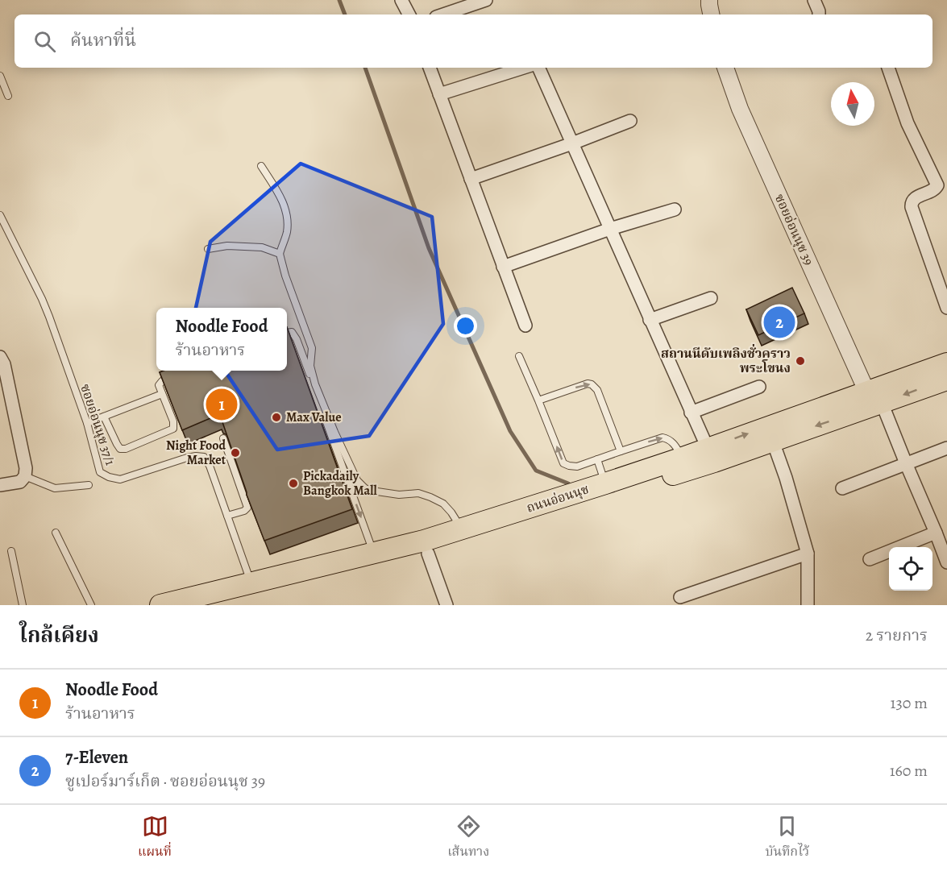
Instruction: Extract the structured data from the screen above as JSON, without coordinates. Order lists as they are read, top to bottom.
{
  "streets": {
    "main road": ["ถนนอ่อนนุช"],
    "street": ["ซอยอ่อนนุช 39"],
    "lane": ["ซอยอ่อนนุช 37/1"]
  },
  "crossings": [
    ["ซอยอ่อนนุช 39", "ถนนอ่อนนุช"],
    ["ซอยอ่อนนุช 37/1", "ถนนอ่อนนุช"]
  ],
  "places": [
    "สถานนีดับเพลิงชั่วคราว พระโขนง",
    "Max Value",
    "Night Food Market",
    "Pickadaily Bangkok Mall"
  ],
  "north": "top",
  "page": {
    "search": "ค้นหาที่นี่",
    "pins": ["2", "1"],
    "popup": ["Noodle Food", "ร้านอาหาร"],
    "heading": ["ใกล้เคียง", "2 รายการ"],
    "list": [
      {
        "mark": "1",
        "name": "Noodle Food",
        "note": "ร้านอาหาร",
        "value": "130 m"
      },
      {
        "mark": "2",
        "name": "7-Eleven",
        "note": "ซูเปอร์มาร์เก็ต · ซอยอ่อนนุช 39",
        "value": "160 m"
      }
    ],
    "nav": ["แผนที่", "เส้นทาง", "บันทึกไว้"]
  }
}
